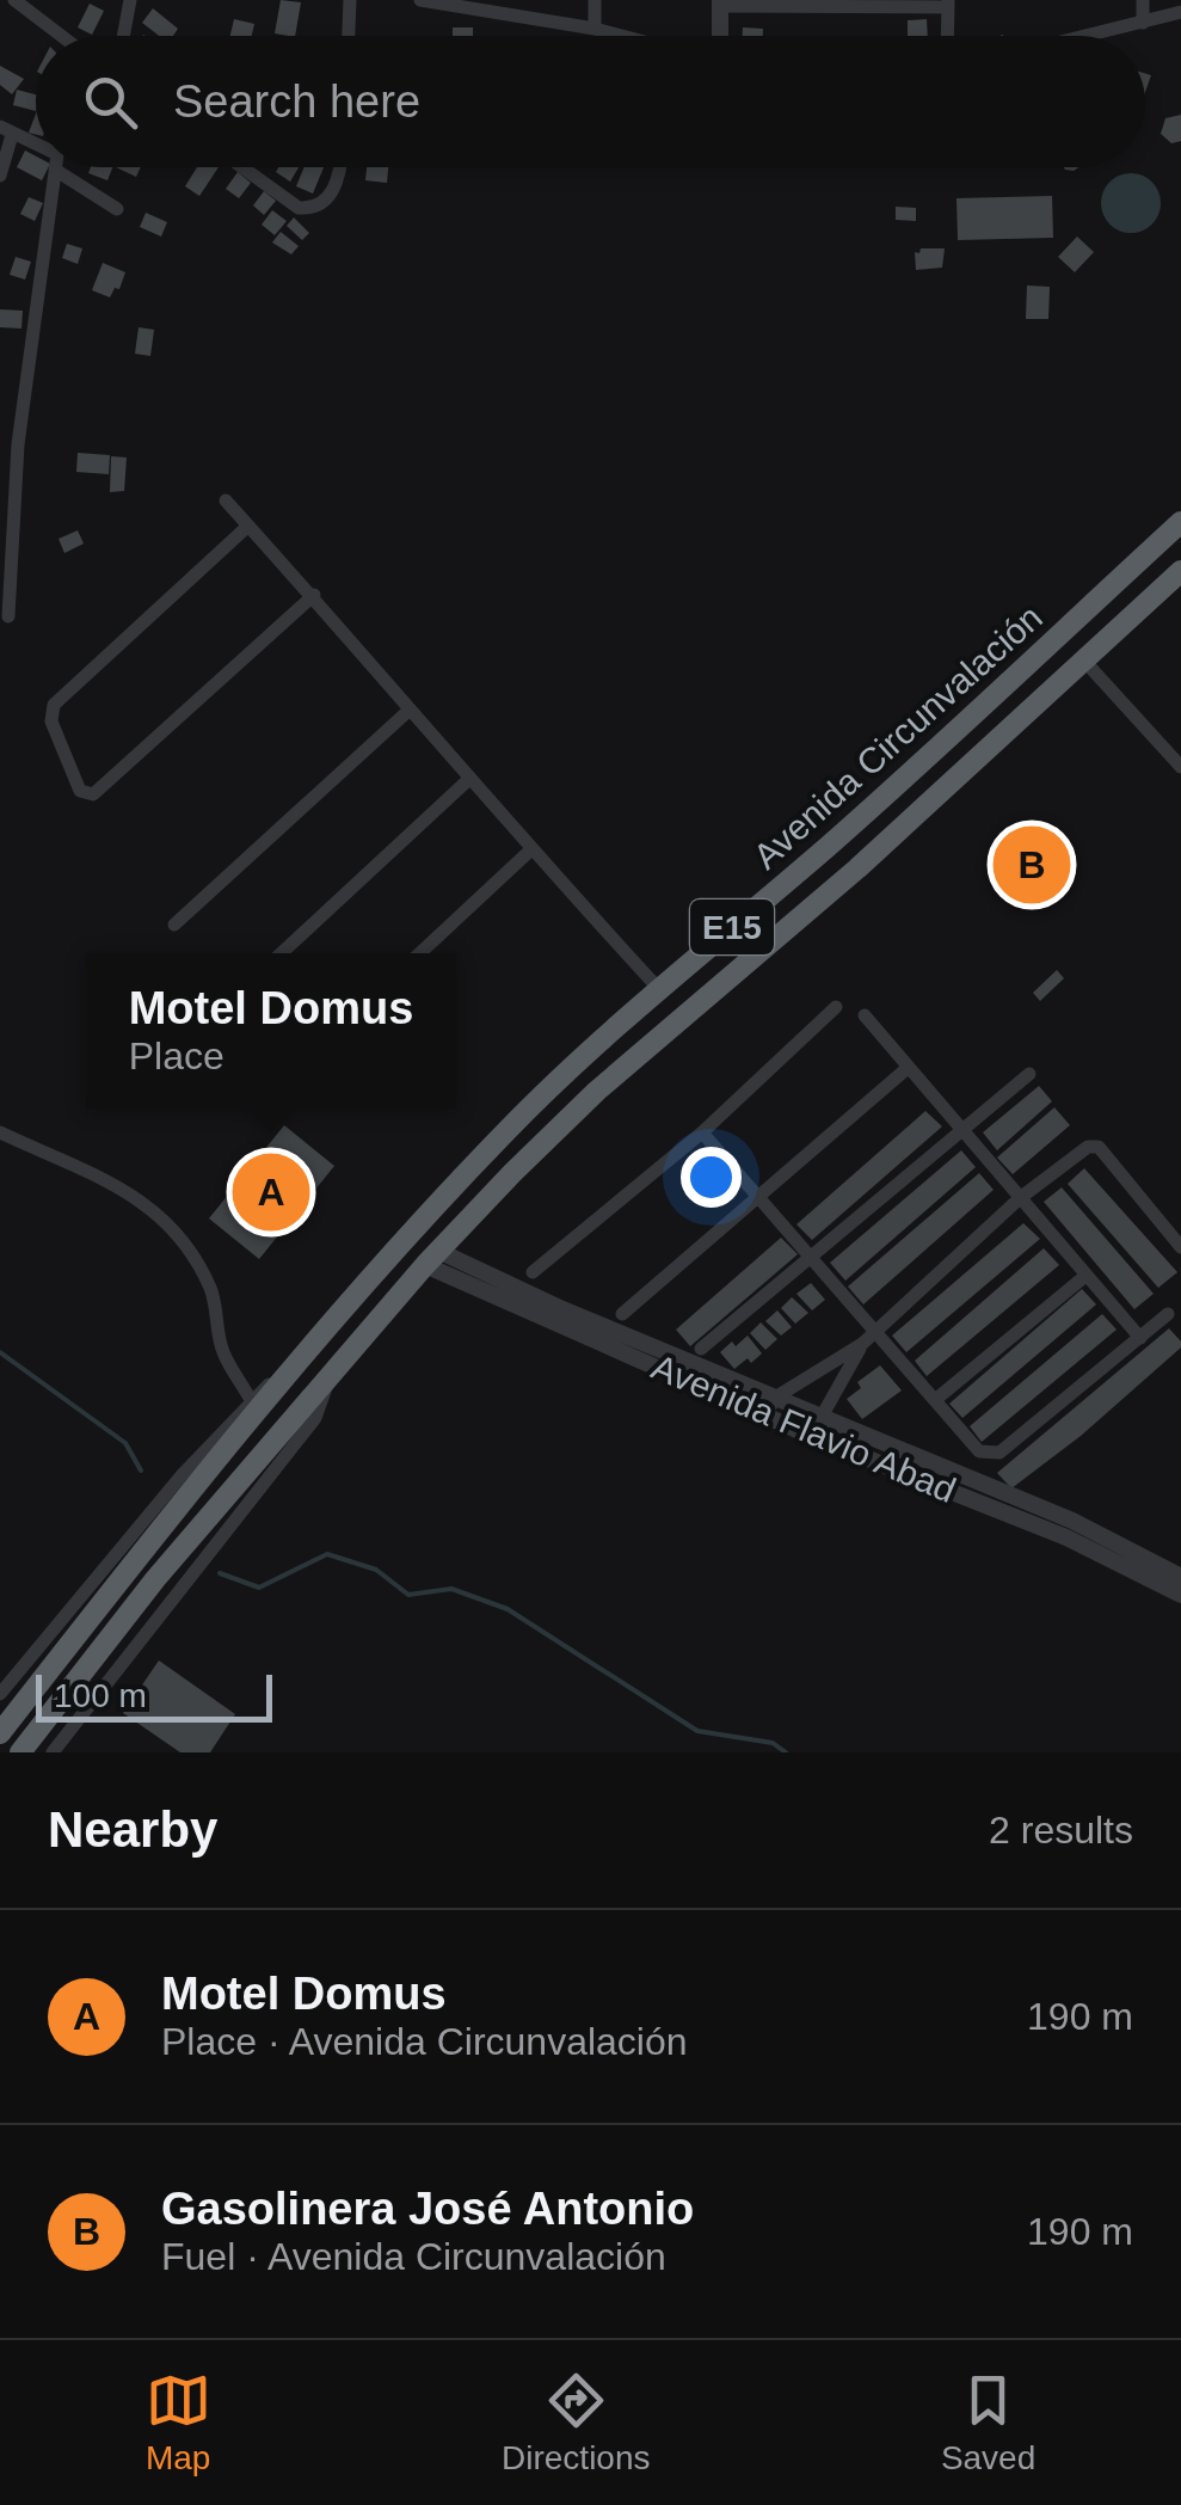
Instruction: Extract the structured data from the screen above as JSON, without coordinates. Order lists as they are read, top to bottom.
{
  "streets": {
    "highway": ["Avenida Circunvalación", "E15"],
    "street": ["Avenida Flavio Abad"]
  },
  "crossings": [
    ["Avenida Circunvalación", "Avenida Flavio Abad"]
  ],
  "scale_bar": "100 m",
  "page": {
    "search": "Search here",
    "pins": ["B", "A"],
    "popup": ["Motel Domus", "Place"],
    "scale": "100 m",
    "heading": ["Nearby", "2 results"],
    "list": [
      {
        "mark": "A",
        "name": "Motel Domus",
        "note": "Place · Avenida Circunvalación",
        "value": "190 m"
      },
      {
        "mark": "B",
        "name": "Gasolinera José Antonio",
        "note": "Fuel · Avenida Circunvalación",
        "value": "190 m"
      }
    ],
    "nav": ["Map", "Directions", "Saved"]
  }
}
